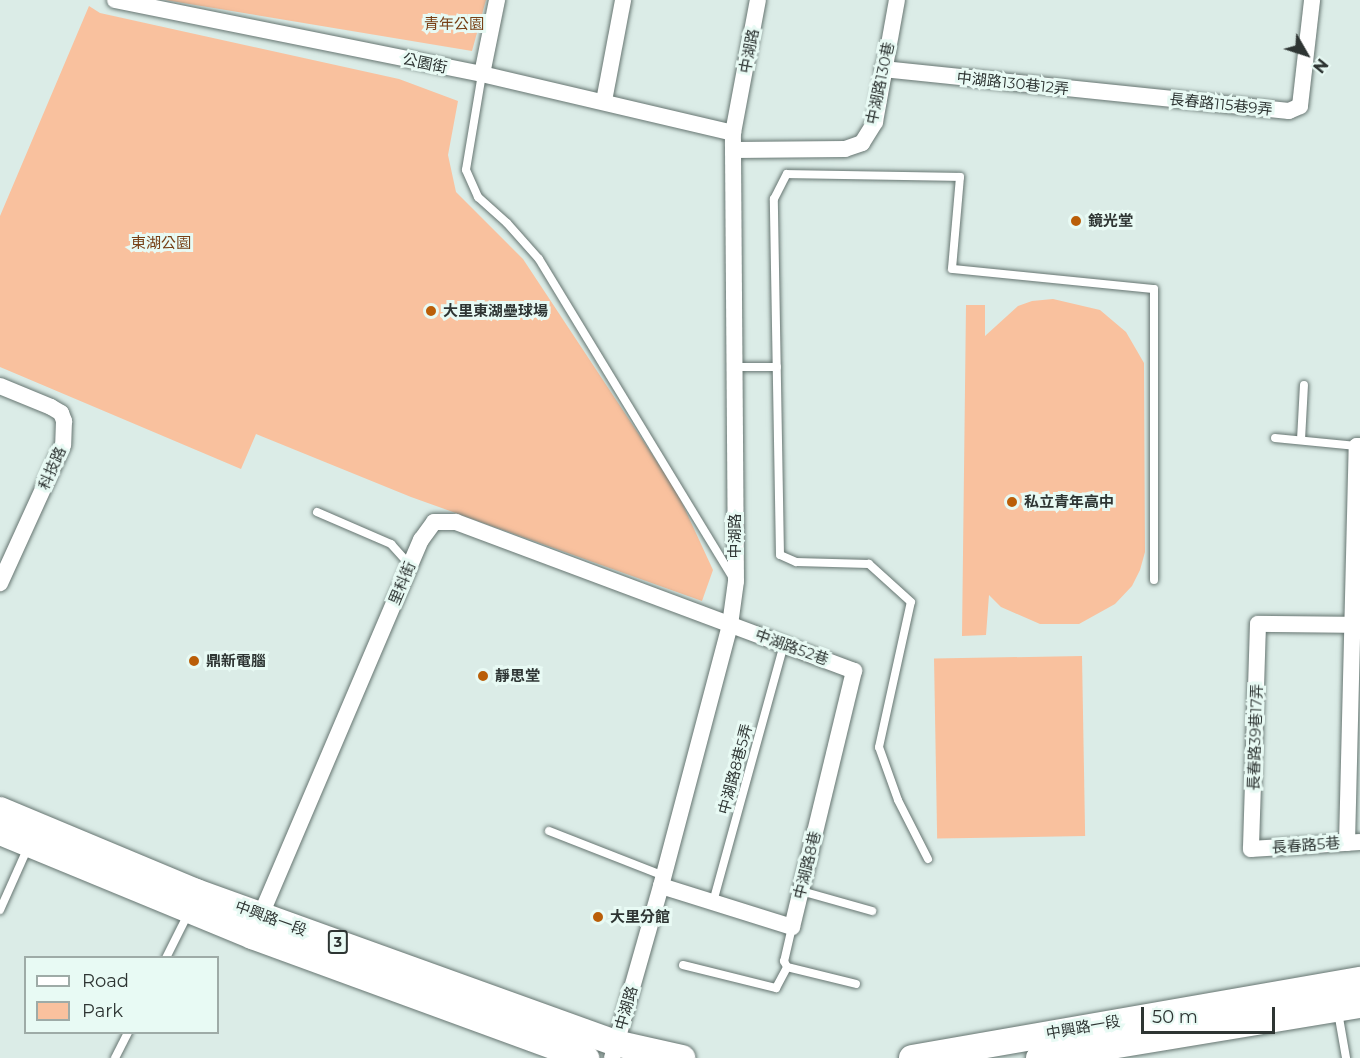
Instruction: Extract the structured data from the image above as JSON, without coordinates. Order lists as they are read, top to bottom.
{
  "streets": {
    "main road": ["中興路一段", "3"],
    "street": [
      "中湖路",
      "公園街",
      "中湖路130巷",
      "中湖路130巷12弄",
      "長春路115巷9弄",
      "科技路",
      "里科街",
      "中湖路52巷",
      "長春路39巷17弄",
      "長春路5巷",
      "中湖路8巷"
    ],
    "lane": ["中湖路8巷5弄"]
  },
  "crossings": [
    ["中湖路", "公園街"],
    ["中湖路", "中湖路130巷"],
    ["中湖路", "里科街"],
    ["中湖路", "中湖路52巷"],
    ["中湖路", "中興路一段"],
    ["公園街", "中湖路130巷"],
    ["中湖路130巷", "中湖路130巷12弄"],
    ["中湖路130巷12弄", "長春路115巷9弄"],
    ["里科街", "中湖路52巷"],
    ["里科街", "中興路一段"],
    ["中湖路52巷", "中湖路8巷5弄"],
    ["中湖路52巷", "中湖路8巷"],
    ["長春路39巷17弄", "長春路5巷"]
  ],
  "parks": ["青年公園", "東湖公園"],
  "places": [
    "鏡光堂",
    "大里東湖壘球場",
    "私立青年高中",
    "鼎新電腦",
    "靜思堂",
    "大里分館"
  ],
  "legend": ["Road", "Park"],
  "scale_bar": "50 m",
  "north": "bottom right"
}
